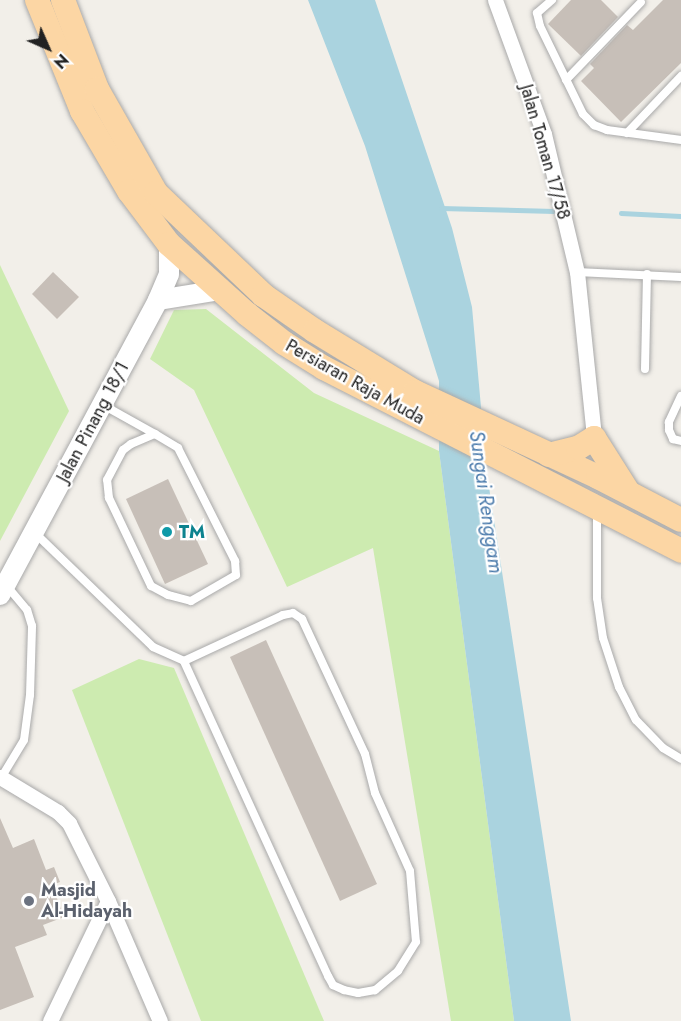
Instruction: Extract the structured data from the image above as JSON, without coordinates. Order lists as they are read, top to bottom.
{
  "streets": {
    "main road": ["Persiaran Raja Muda"],
    "street": ["Jalan Toman 17/58", "Jalan Pinang 18/1"]
  },
  "crossings": [
    ["Jalan Toman 17/58", "Persiaran Raja Muda"],
    ["Persiaran Raja Muda", "Jalan Pinang 18/1"]
  ],
  "water": ["Sungai Renggam"],
  "places": ["TM", "Masjid Al-Hidayah"],
  "north": "bottom right"
}
